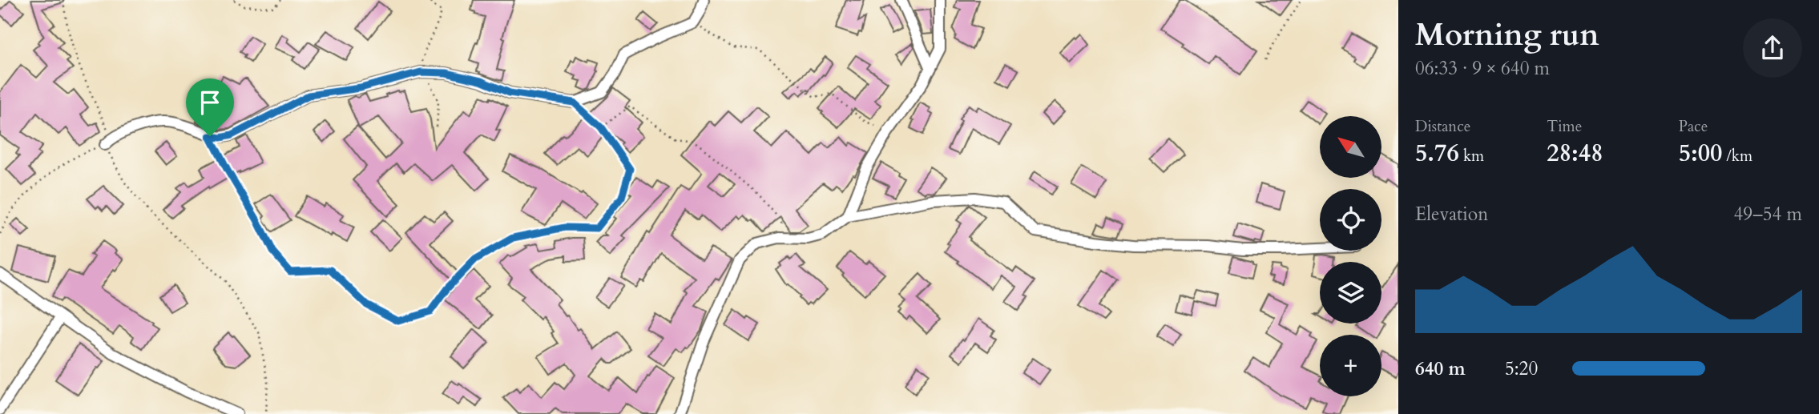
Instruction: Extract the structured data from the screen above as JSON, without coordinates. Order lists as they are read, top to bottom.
{
  "north": "top left",
  "page": {
    "heading": ["Morning run", "06:33 · 9 × 640 m"],
    "stats": [
      ["Distance", "5.76 km"],
      ["Time", "28:48"],
      ["Pace", "5:00 /km"]
    ],
    "map_buttons": "+",
    "chart": ["Elevation", "49–54 m"],
    "list": [
      {
        "name": "640 m",
        "note": "5:20"
      }
    ]
  }
}
